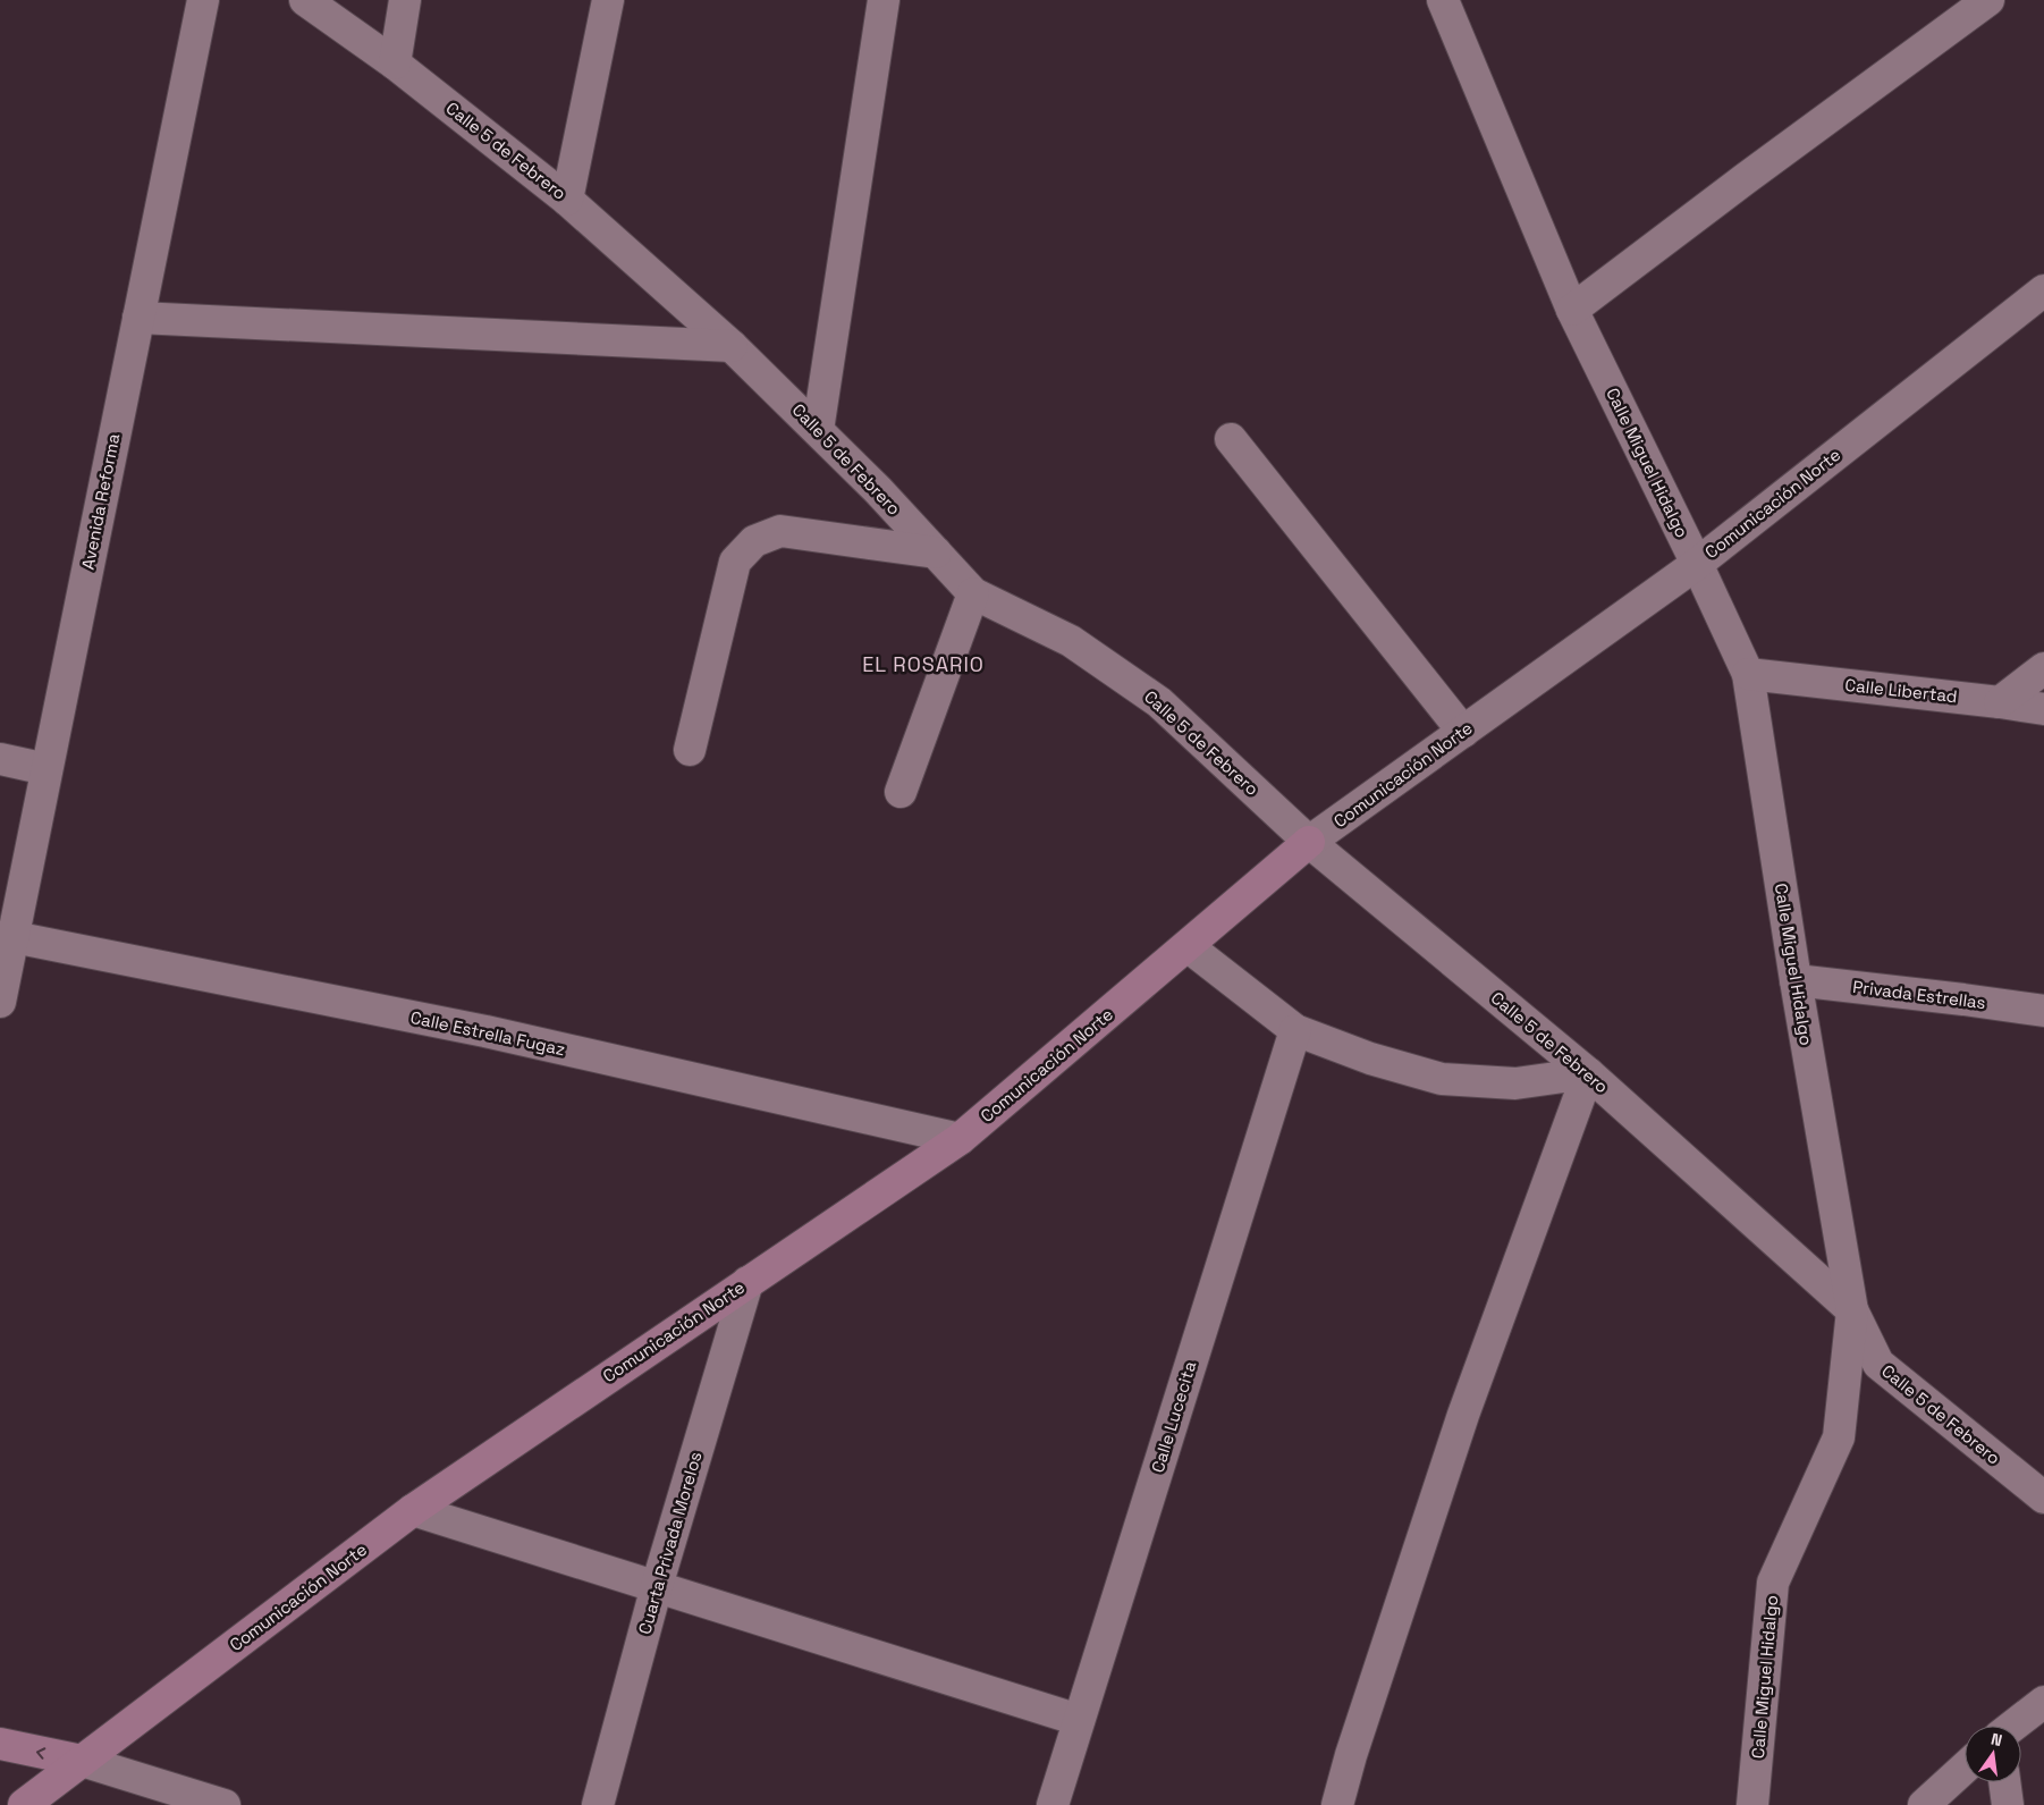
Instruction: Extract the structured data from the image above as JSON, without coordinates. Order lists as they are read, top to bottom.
{
  "streets": {
    "street": [
      "Calle 5 de Febrero",
      "Calle Miguel Hidalgo",
      "Avenida Reforma",
      "Comunicación Norte",
      "Calle Libertad",
      "Privada Estrellas",
      "Calle Estrella Fugaz",
      "Calle Lucecita",
      "Cuarta Privada Morelos"
    ]
  },
  "crossings": [
    ["Calle 5 de Febrero", "Calle Miguel Hidalgo"],
    ["Calle 5 de Febrero", "Comunicación Norte"],
    ["Calle Miguel Hidalgo", "Comunicación Norte"],
    ["Calle Miguel Hidalgo", "Calle Libertad"],
    ["Calle Miguel Hidalgo", "Privada Estrellas"],
    ["Avenida Reforma", "Calle Estrella Fugaz"],
    ["Comunicación Norte", "Calle Estrella Fugaz"],
    ["Comunicación Norte", "Cuarta Privada Morelos"]
  ],
  "districts": ["EL ROSARIO"],
  "north": "top"
}
